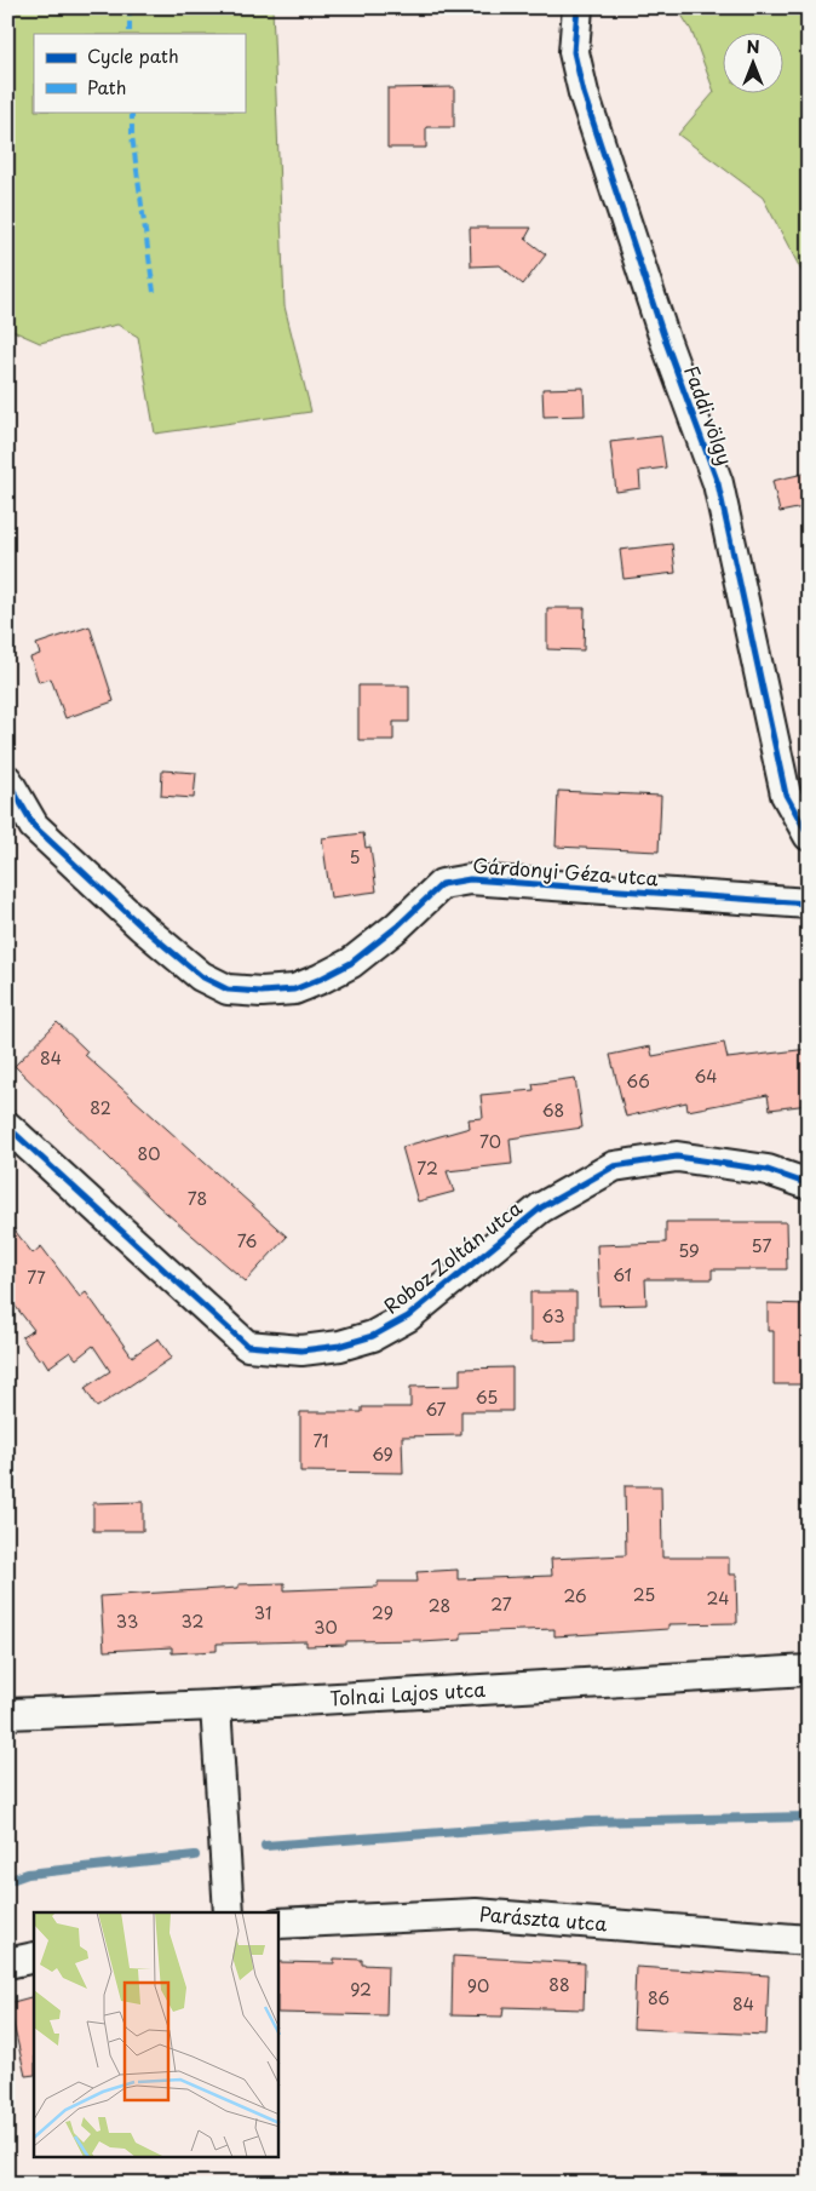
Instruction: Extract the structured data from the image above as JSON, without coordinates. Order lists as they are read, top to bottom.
{
  "streets": {
    "street": [
      "Faddi völgy",
      "Gárdonyi Géza utca",
      "Roboz Zoltán utca",
      "Tolnai Lajos utca",
      "Parászta utca"
    ]
  },
  "house_numbers": [
    "5",
    "84",
    "64",
    "66",
    "82",
    "68",
    "70",
    "80",
    "72",
    "78",
    "76",
    "57",
    "59",
    "61",
    "77",
    "63",
    "65",
    "67",
    "71",
    "69",
    "25",
    "26",
    "24",
    "27",
    "28",
    "31",
    "29",
    "33",
    "32",
    "30",
    "88",
    "90",
    "92",
    "86",
    "84"
  ],
  "legend": ["Cycle path", "Path"],
  "north": "top"
}
